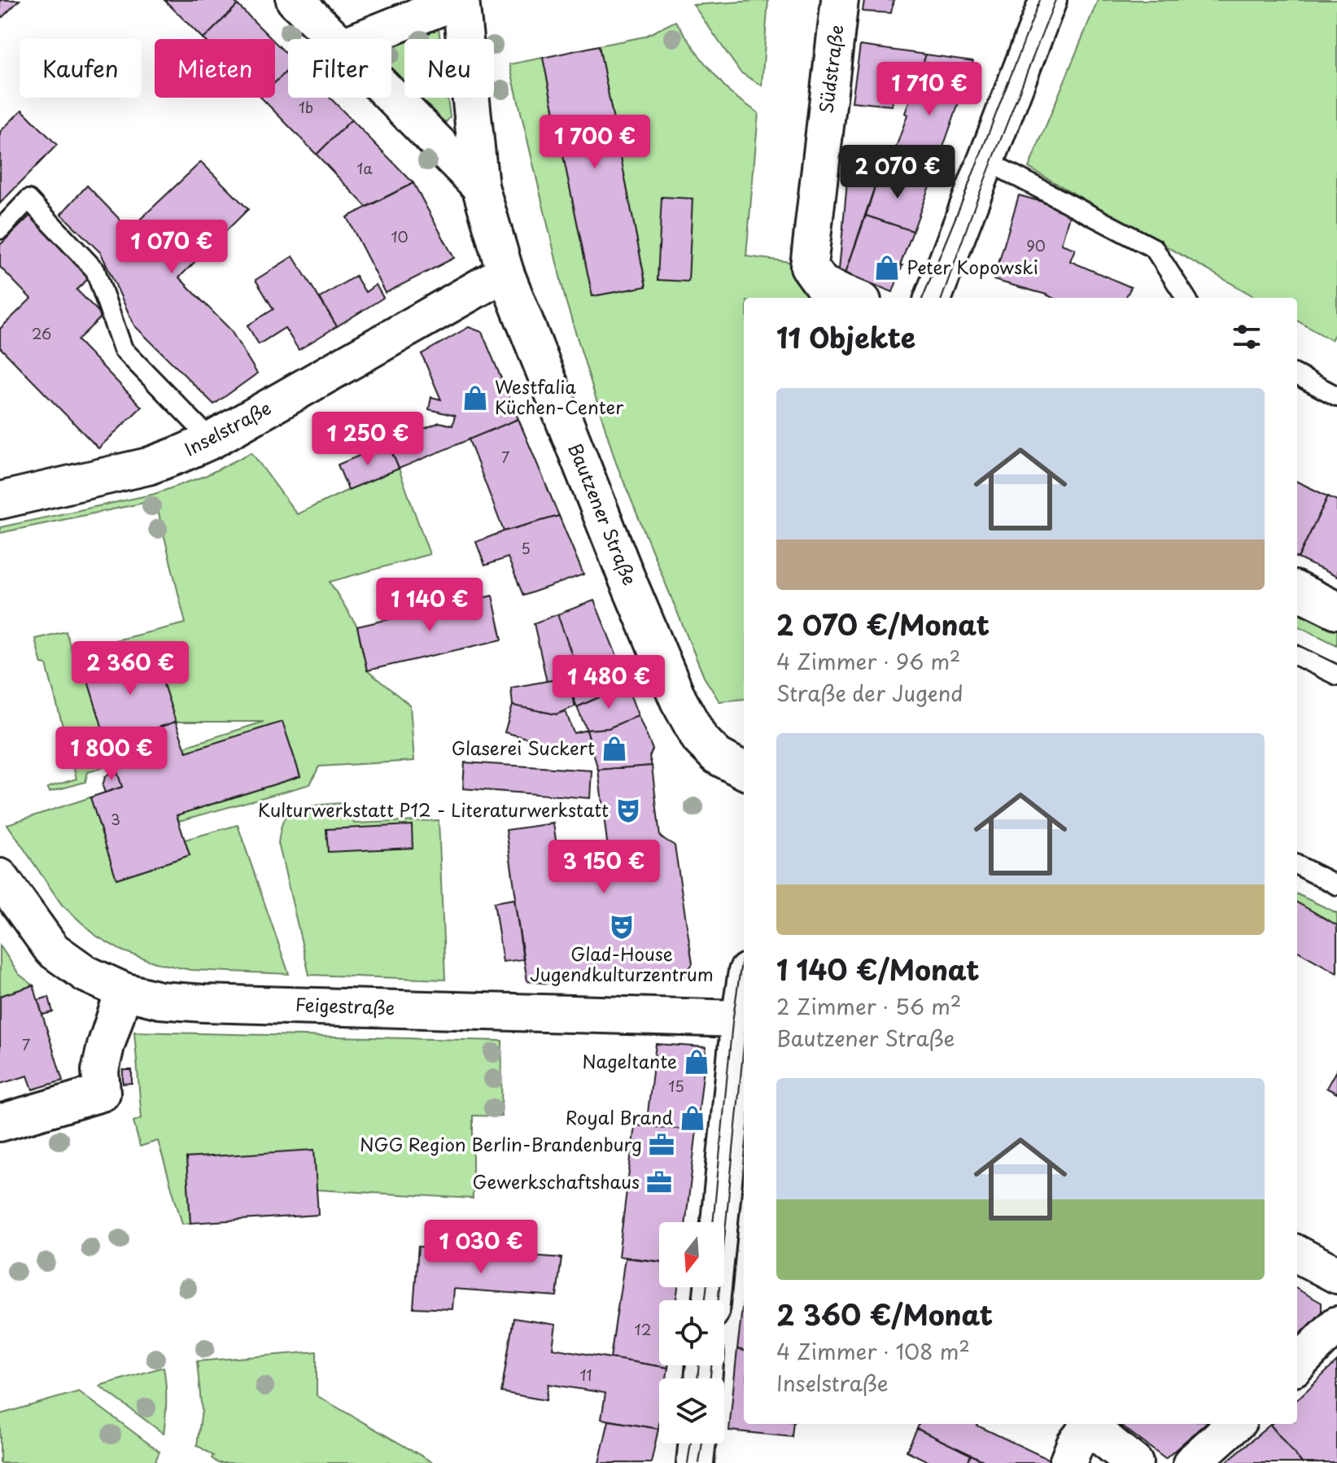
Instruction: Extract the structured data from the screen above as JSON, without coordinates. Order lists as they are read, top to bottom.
{
  "streets": {
    "street": [
      "Südstraße",
      "Inselstraße",
      "Bautzener Straße",
      "Feigestraße"
    ]
  },
  "crossings": [
    ["Inselstraße", "Bautzener Straße"]
  ],
  "places": {
    "shop": [
      "Peter Kopowski",
      "Westfalia Küchen-Center",
      "Glaserei Suckert",
      "Nageltante",
      "Royal Brand"
    ],
    "theatre": ["Kulturwerkstatt P12 - Literaturwerkstatt", "Glad-House Jugendkulturzentrum"],
    "office": ["NGG Region Berlin-Brandenburg", "Gewerkschaftshaus"]
  },
  "house_numbers": [
    "1b",
    "1a",
    "10",
    "90",
    "26",
    "7",
    "5",
    "3",
    "7",
    "15",
    "12",
    "11"
  ],
  "north": "bottom",
  "page": {
    "chip": [
      "Kaufen",
      "Mieten",
      "Filter",
      "Neu"
    ],
    "price": [
      "1 710 €",
      "1 700 €",
      "2 070 €",
      "1 070 €",
      "1 250 €",
      "1 140 €",
      "2 360 €",
      "1 480 €",
      "1 800 €",
      "3 150 €",
      "1 030 €"
    ],
    "heading": "11 Objekte",
    "list": [
      {
        "name": "2 070 €/Monat",
        "note": "4 Zimmer · 96 m² · Straße der Jugend"
      },
      {
        "name": "1 140 €/Monat",
        "note": "2 Zimmer · 56 m² · Bautzener Straße"
      },
      {
        "name": "2 360 €/Monat",
        "note": "4 Zimmer · 108 m² · Inselstraße"
      }
    ]
  }
}
